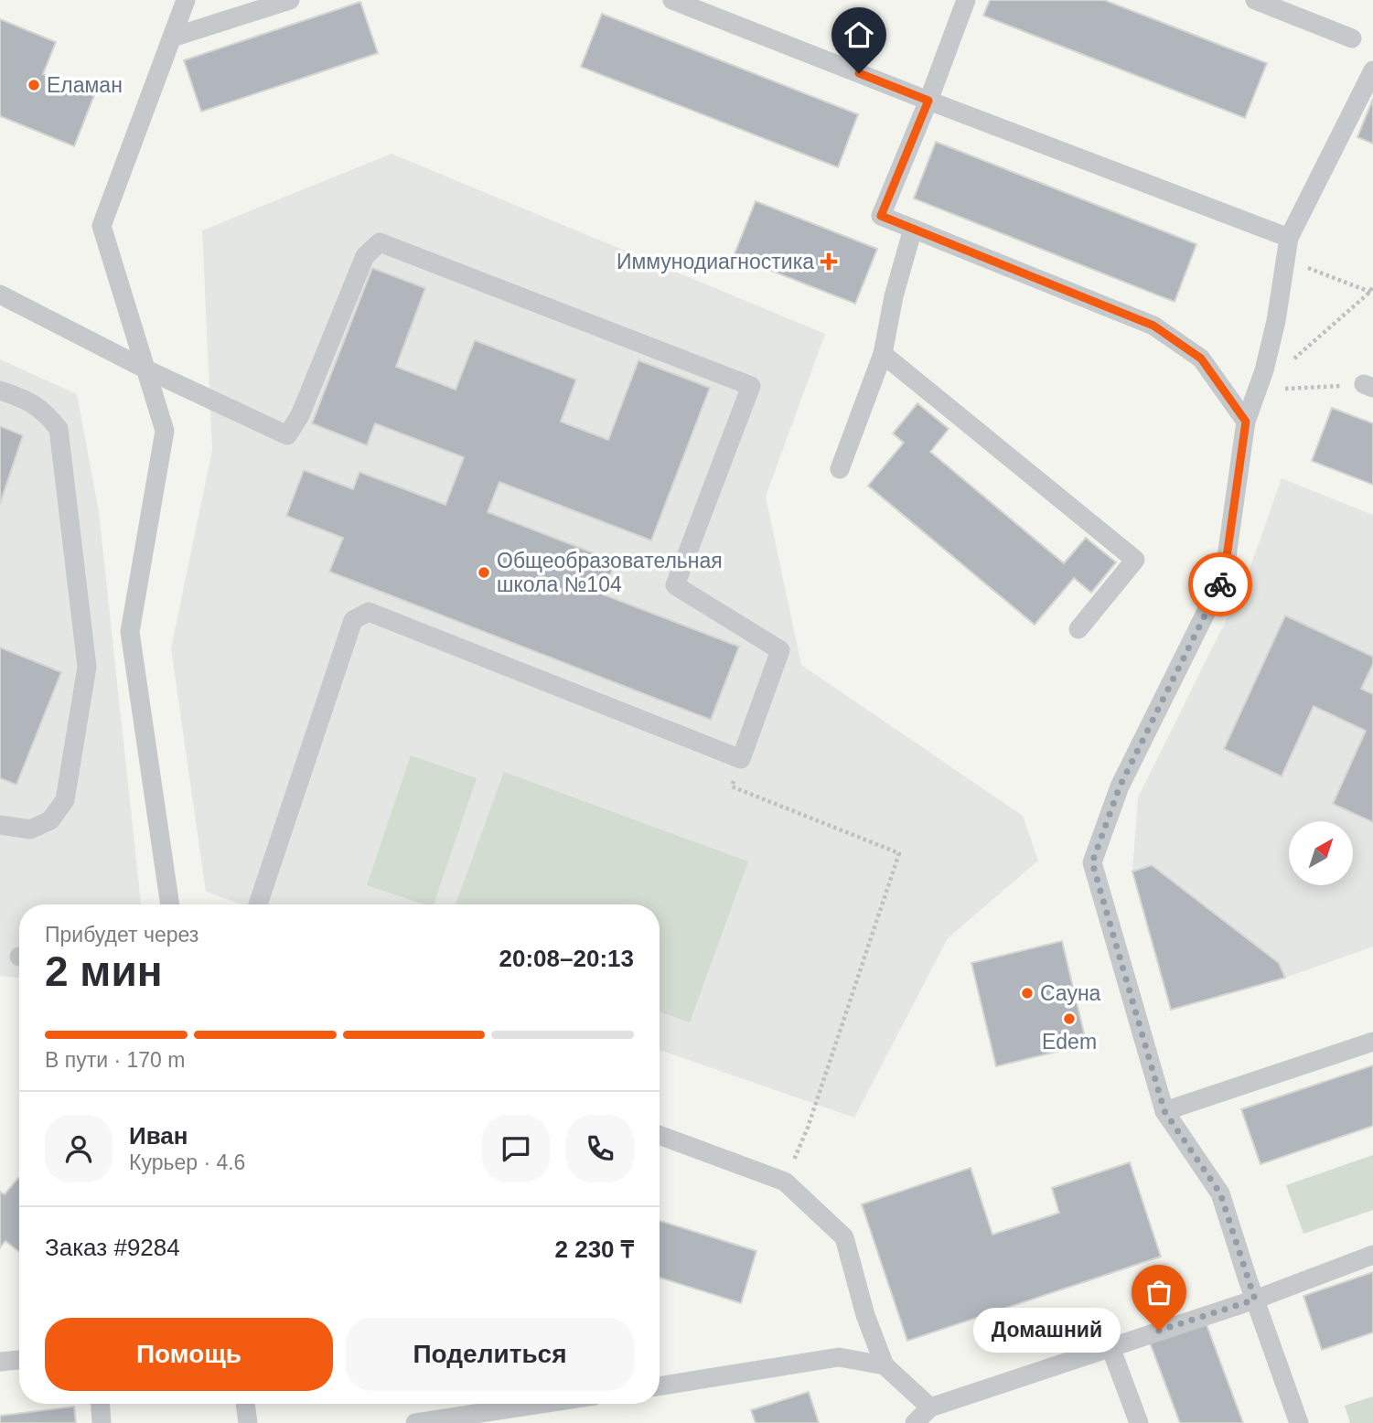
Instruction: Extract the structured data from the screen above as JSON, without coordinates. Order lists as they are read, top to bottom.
{
  "places": {
    "other": [
      "Еламан",
      "Общеобразовательная школа №104",
      "Сауна",
      "Edem",
      "Домашний"
    ],
    "health": ["Иммунодиагностика"]
  },
  "north": "top right",
  "page": {
    "heading": ["2 мин", "Прибудет через", "20:08–20:13"],
    "panel": [
      "Иван",
      "Курьер · 4.6",
      "Заказ #9284",
      "2 230 ₸"
    ],
    "bar": "В пути · 170 m",
    "buttons": ["Помощь", "Поделиться"],
    "bubble": "Домашний"
  }
}
